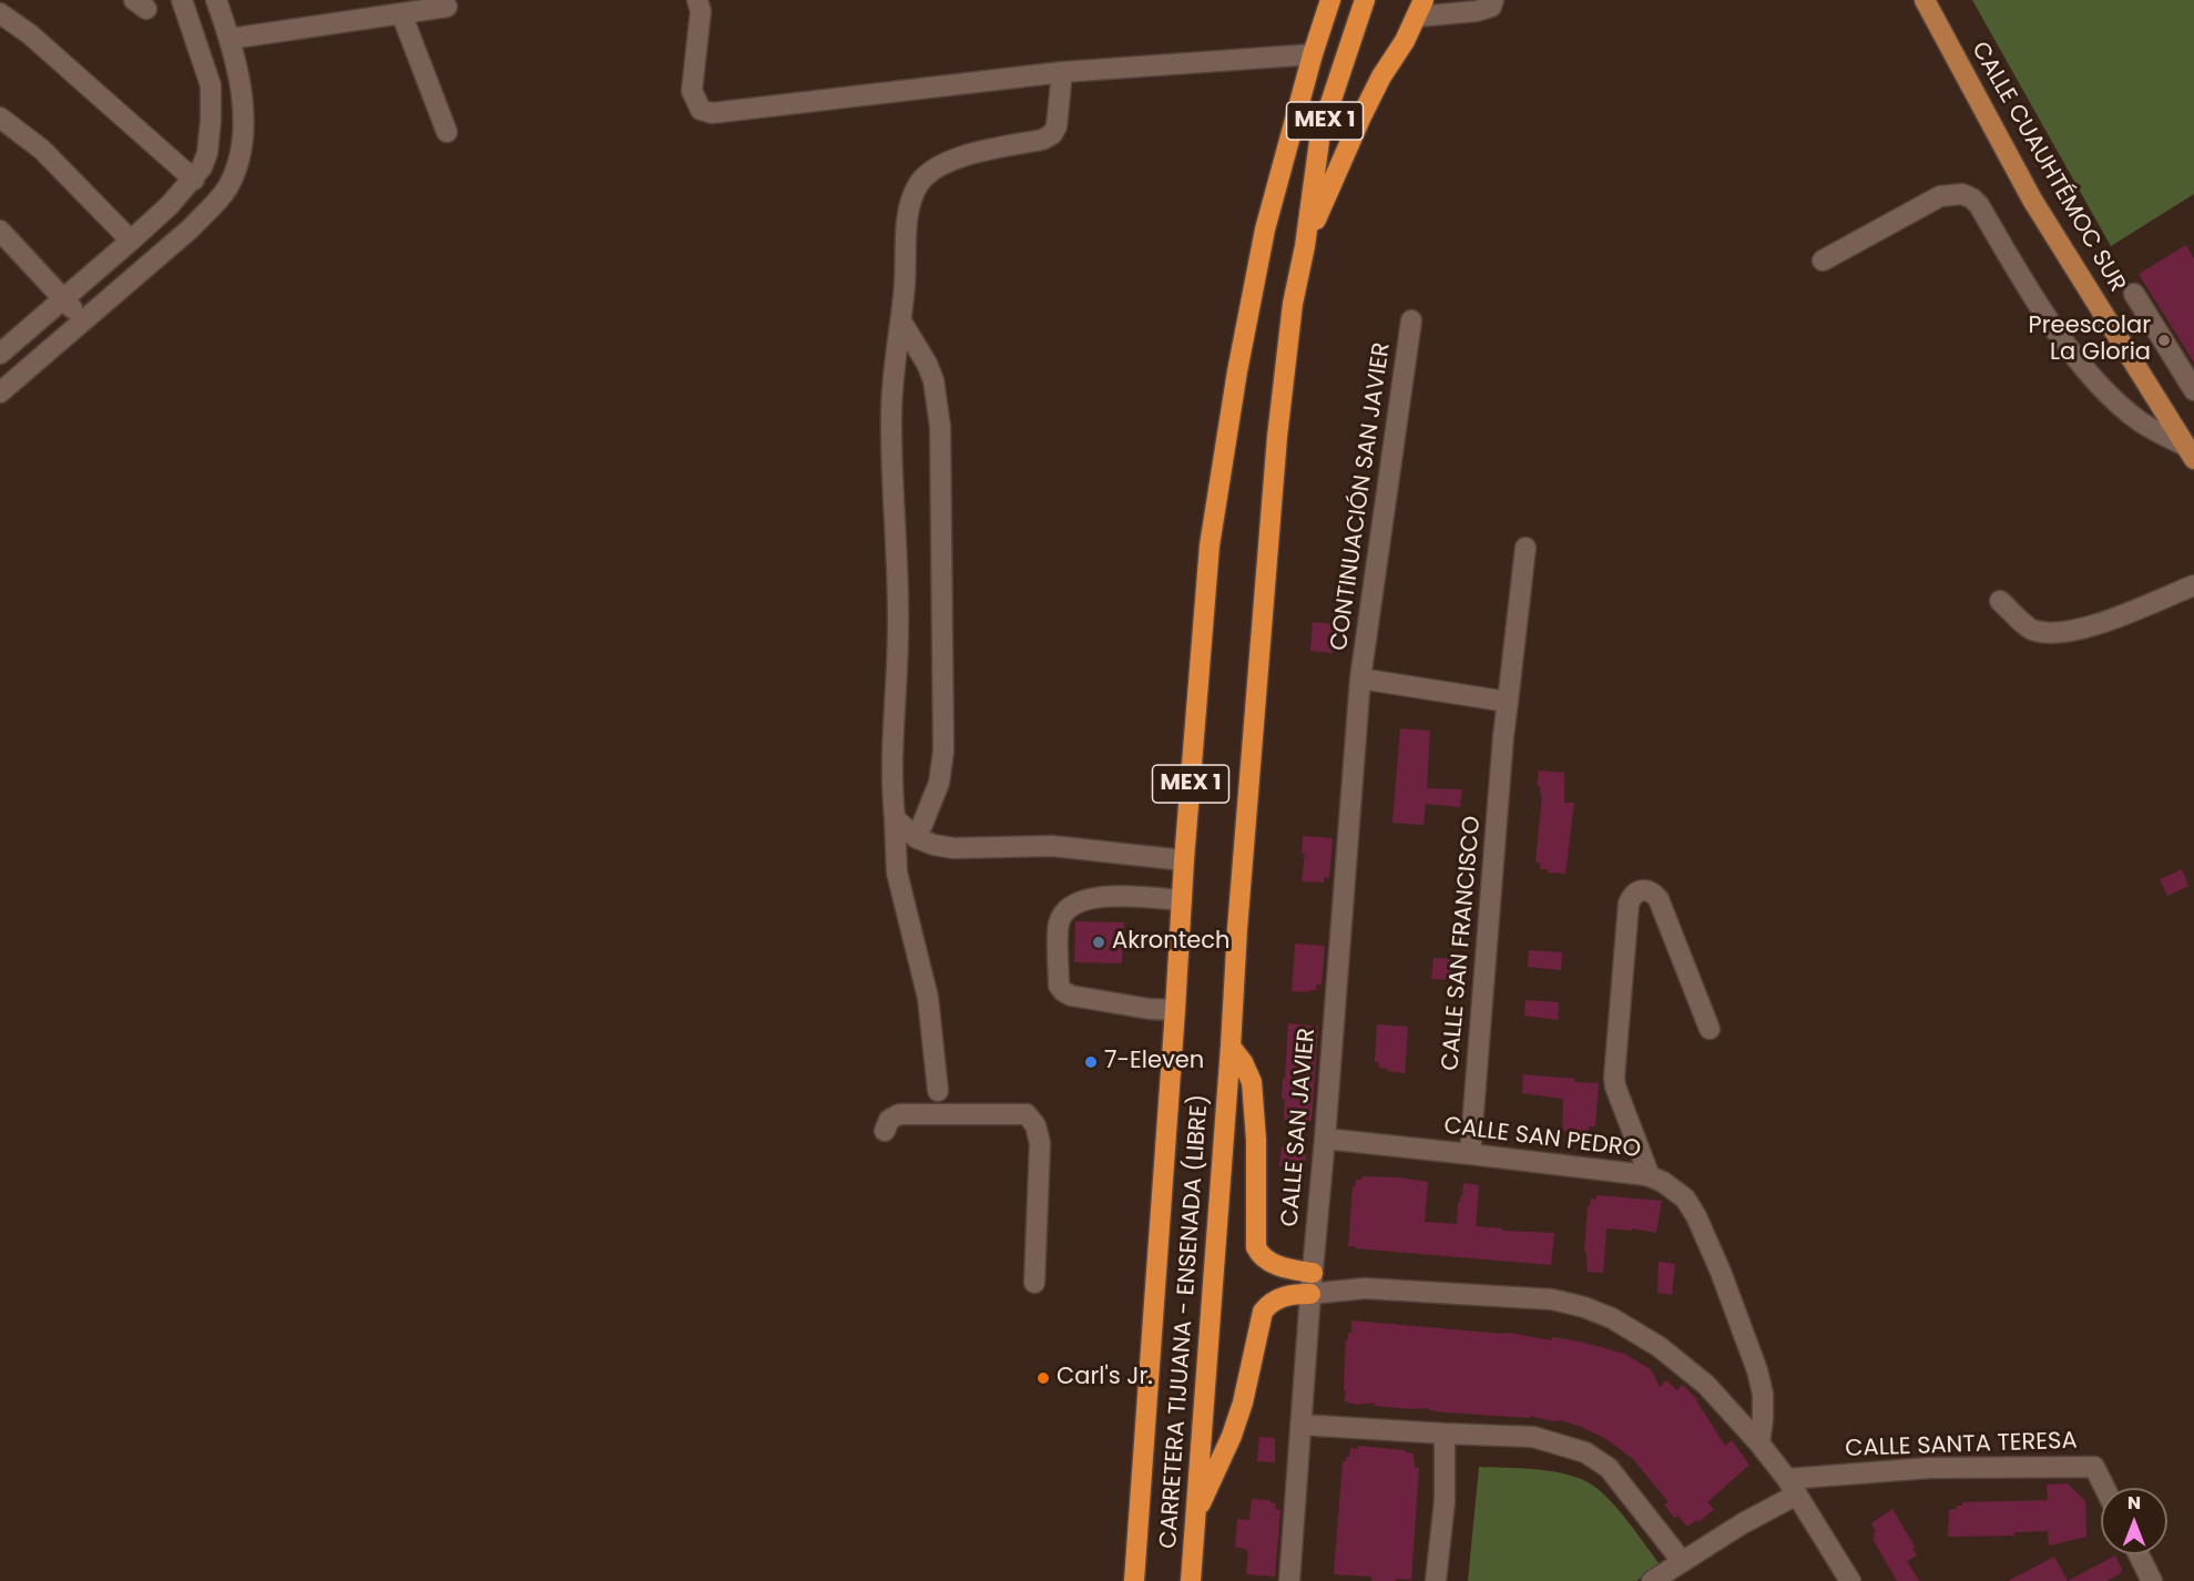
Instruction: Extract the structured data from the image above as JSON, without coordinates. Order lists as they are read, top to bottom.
{
  "streets": {
    "highway": ["MEX 1", "CARRETERA TIJUANA - ENSENADA (LIBRE)"],
    "main road": ["CALLE CUAUHTÉMOC SUR"],
    "street": [
      "CONTINUACIÓN SAN JAVIER",
      "CALLE SAN FRANCISCO",
      "CALLE SAN JAVIER",
      "CALLE SAN PEDRO",
      "CALLE SANTA TERESA"
    ]
  },
  "crossings": [
    ["CONTINUACIÓN SAN JAVIER", "CALLE SAN JAVIER"],
    ["CALLE SAN FRANCISCO", "CALLE SAN PEDRO"],
    ["CALLE SAN JAVIER", "CALLE SAN PEDRO"]
  ],
  "places": [
    "Preescolar La Gloria",
    "Akrontech",
    "7-Eleven",
    "Carl's Jr."
  ],
  "north": "top"
}
